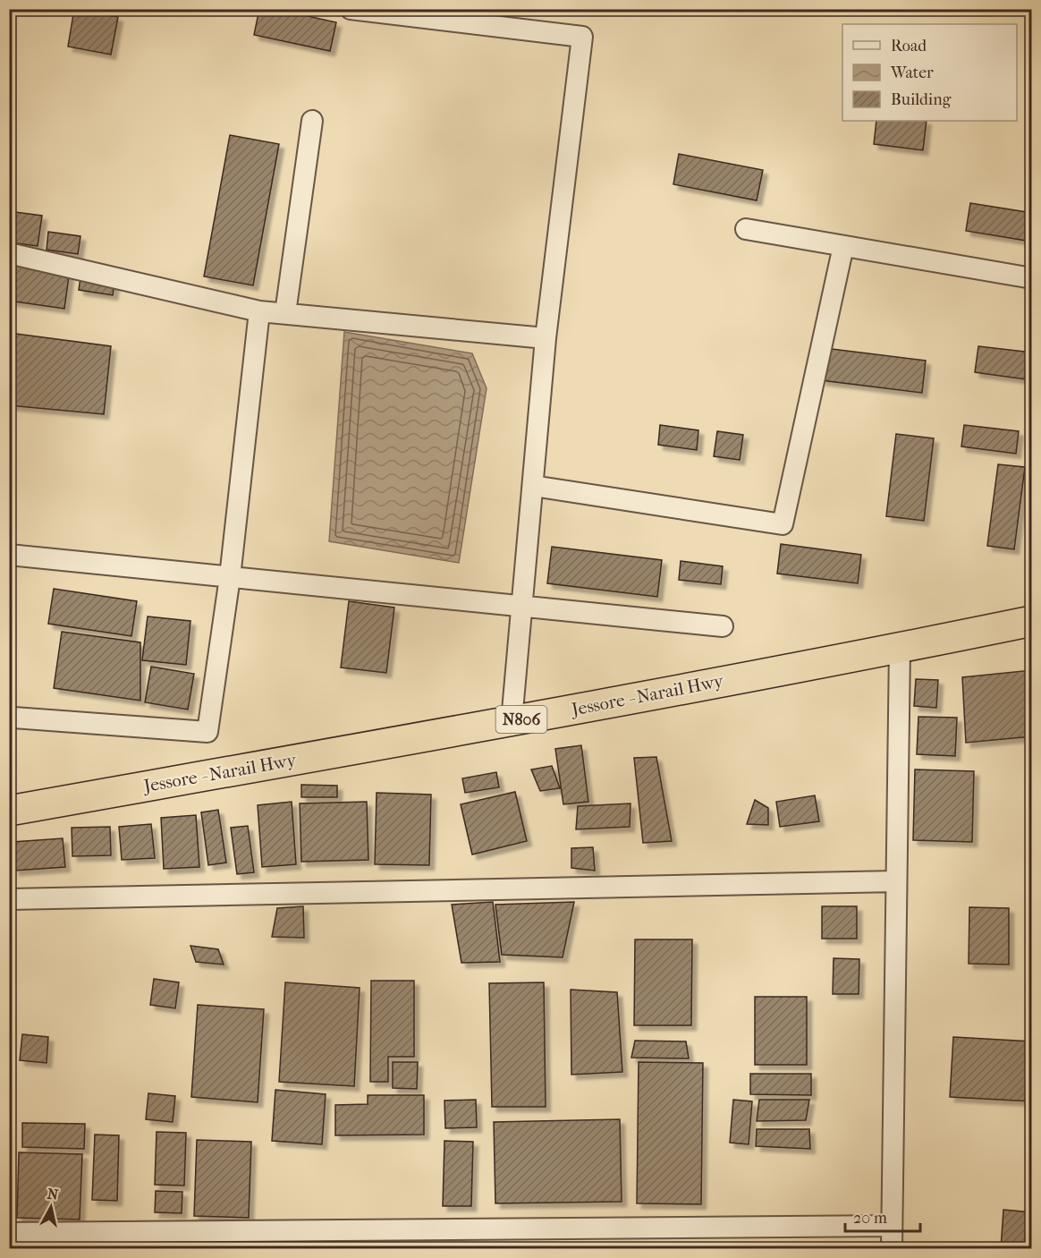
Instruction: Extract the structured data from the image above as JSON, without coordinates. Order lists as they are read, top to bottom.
{
  "streets": {
    "highway": ["Jessore - Narail Hwy", "N806"]
  },
  "legend": ["Road", "Water", "Building"],
  "scale_bar": "20 m",
  "north": "top"
}
